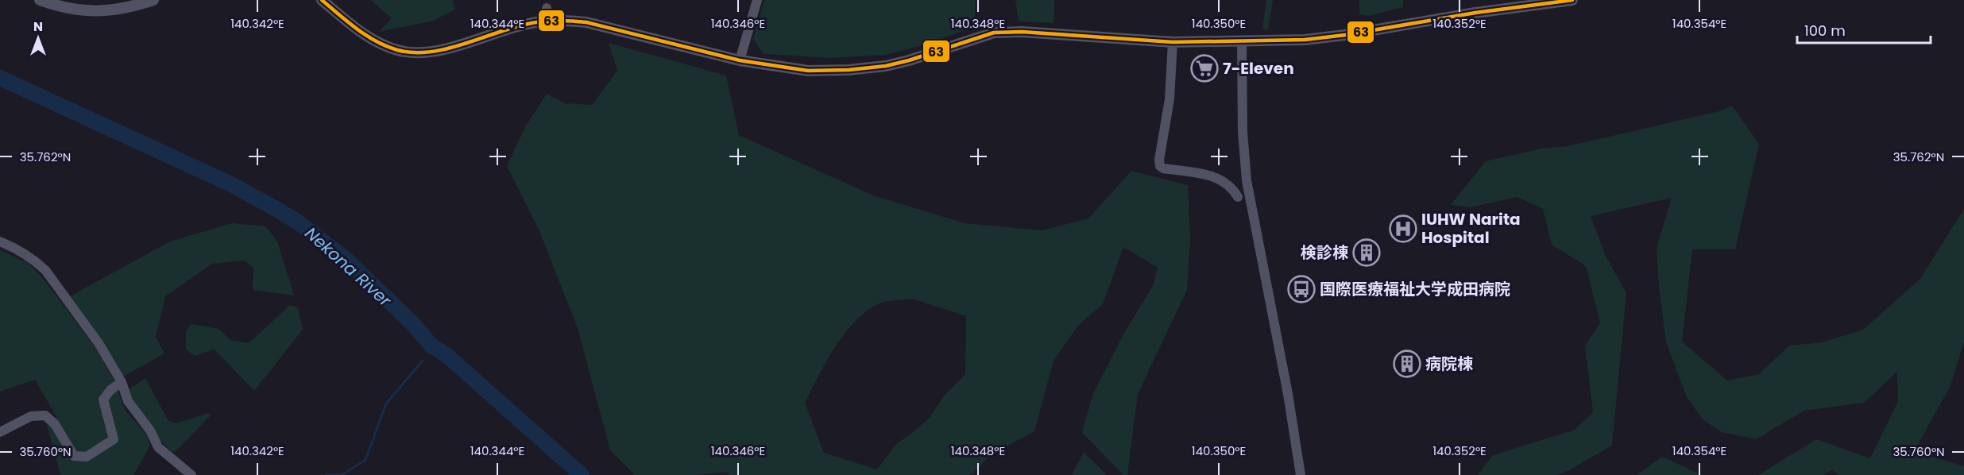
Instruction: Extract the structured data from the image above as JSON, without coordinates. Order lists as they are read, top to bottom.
{
  "water": ["Nekona River"],
  "places": {
    "supermarket": ["7-Eleven"],
    "hospital": ["IUHW Narita Hospital"],
    "building": ["検診棟", "病院棟"],
    "bus stop": ["国際医療福祉大学成田病院"]
  },
  "lines": ["transit line 63"],
  "scale_bar": "100 m",
  "north": "top",
  "coordinates": [
    "140.342°E",
    "140.344°E",
    "140.346°E",
    "140.348°E",
    "140.350°E",
    "140.352°E",
    "140.354°E",
    "35.762°N",
    "35.760°N"
  ]
}
